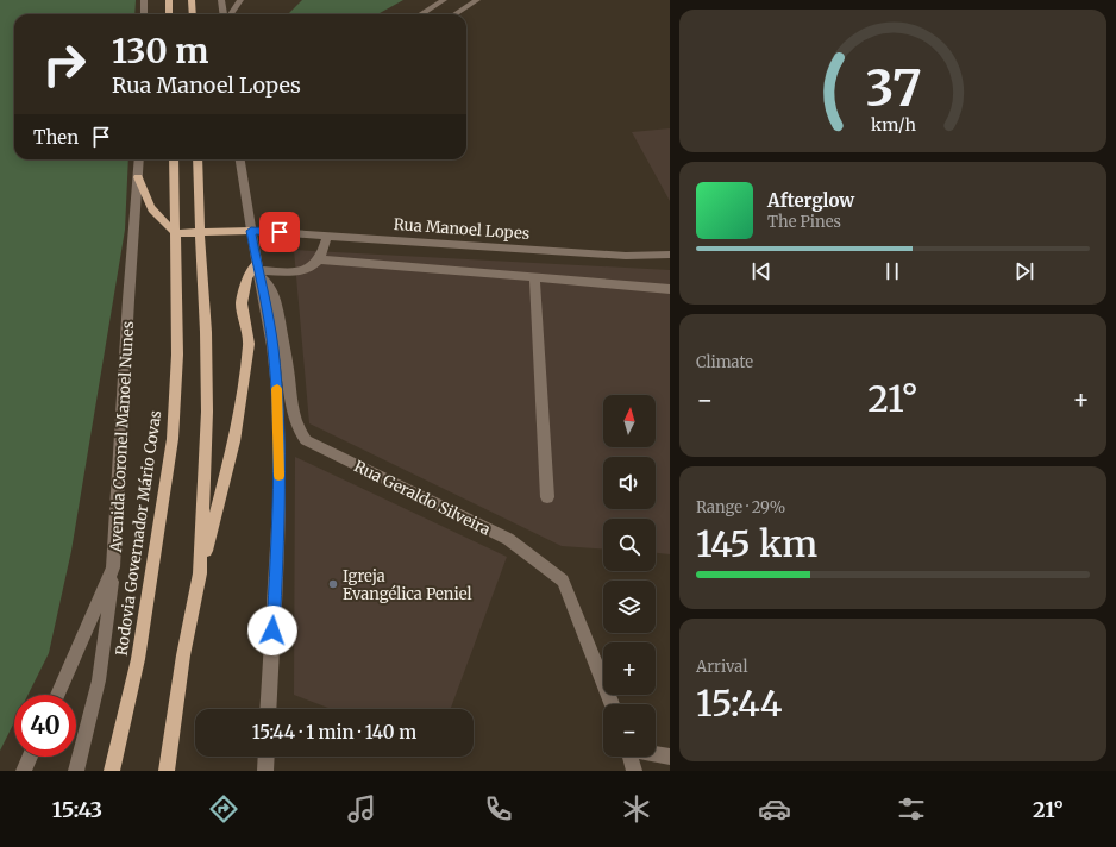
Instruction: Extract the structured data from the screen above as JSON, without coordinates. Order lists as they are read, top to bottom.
{
  "streets": {
    "main road": ["Rodovia Governador Mário Covas"],
    "street": ["Rua Manoel Lopes", "Avenida Coronel Manoel Nunes", "Rua Geraldo Silveira"]
  },
  "places": ["Igreja Evangélica Peniel"],
  "north": "top",
  "page": {
    "turn": ["130 m", "Rua Manoel Lopes"],
    "then": "Then",
    "song": ["Afterglow", "The Pines"],
    "tile": [
      "Climate",
      ["Range · 29%", "145 km"],
      ["Arrival", "15:44"]
    ],
    "heat": ["−", "21°", "+"],
    "map_buttons": ["+", "−"],
    "limit": "40",
    "trip": "15:44 · 1 min · 140 m",
    "tabs": ["15:43", "21°"],
    "gauge": ["37", "km/h"]
  }
}
